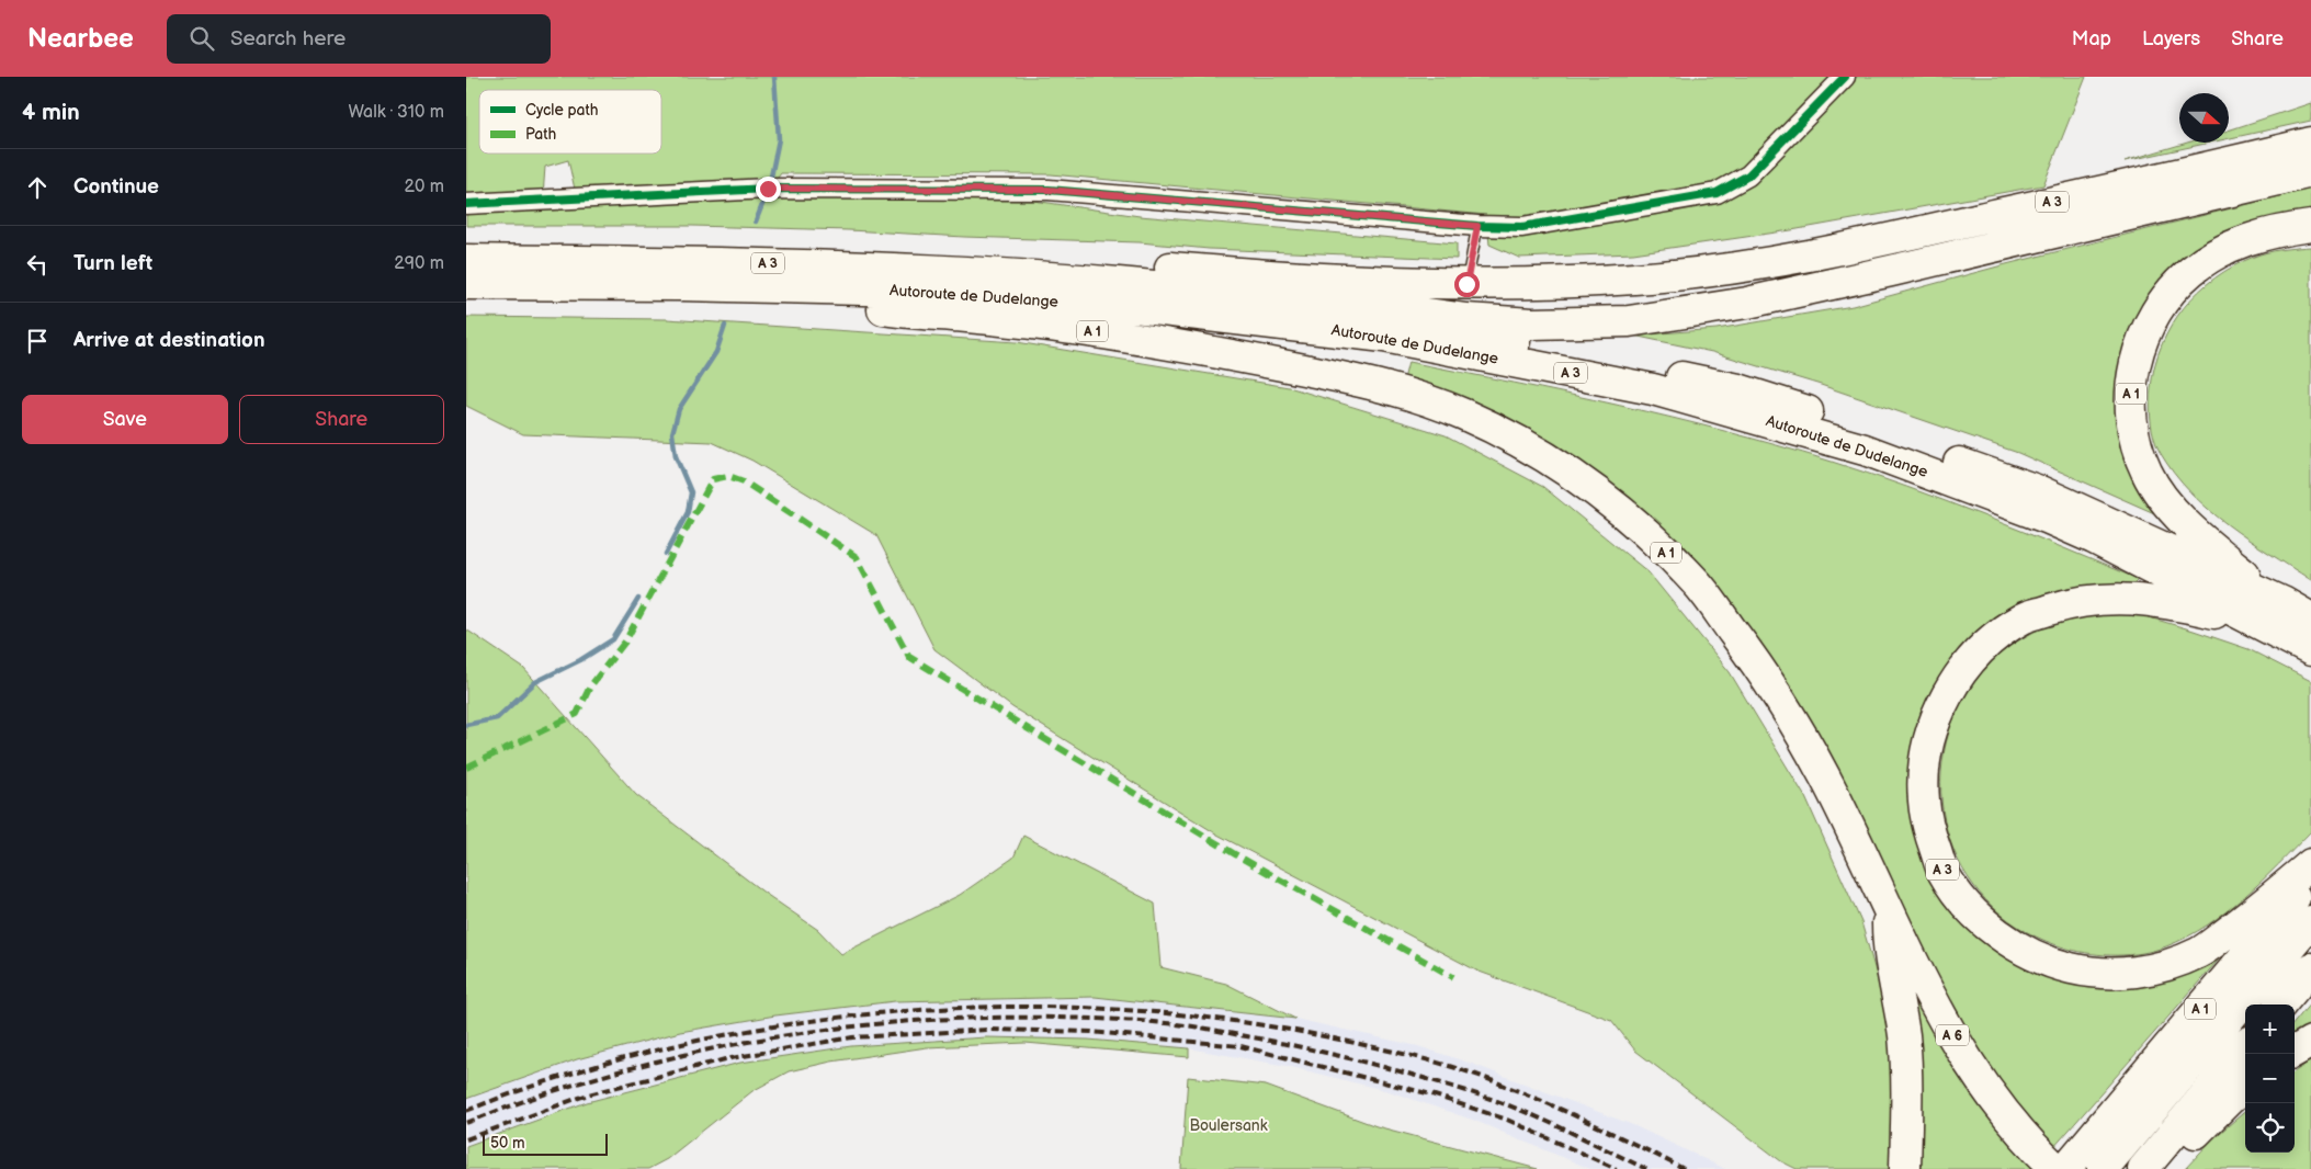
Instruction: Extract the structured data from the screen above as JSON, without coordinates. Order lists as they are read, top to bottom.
{
  "streets": {
    "highway": [
      "A 3",
      "Autoroute de Dudelange",
      "A 1",
      "A 6"
    ]
  },
  "crossings": [
    ["A 3", "Autoroute de Dudelange"],
    ["Autoroute de Dudelange", "A 1"],
    ["A 1", "A 6"]
  ],
  "parks": ["Boulersank"],
  "legend": ["Cycle path", "Path"],
  "scale_bar": "50 m",
  "north": "right",
  "page": {
    "header": "Nearbee",
    "search": "Search here",
    "nav": ["Map", "Layers", "Share"],
    "heading": ["4 min", "Walk · 310 m"],
    "list": [
      ["Continue", "20 m"],
      ["Turn left", "290 m"],
      "Arrive at destination"
    ],
    "buttons": ["Save", "Share"],
    "map_buttons": ["+", "−"],
    "scale": "50 m"
  }
}
